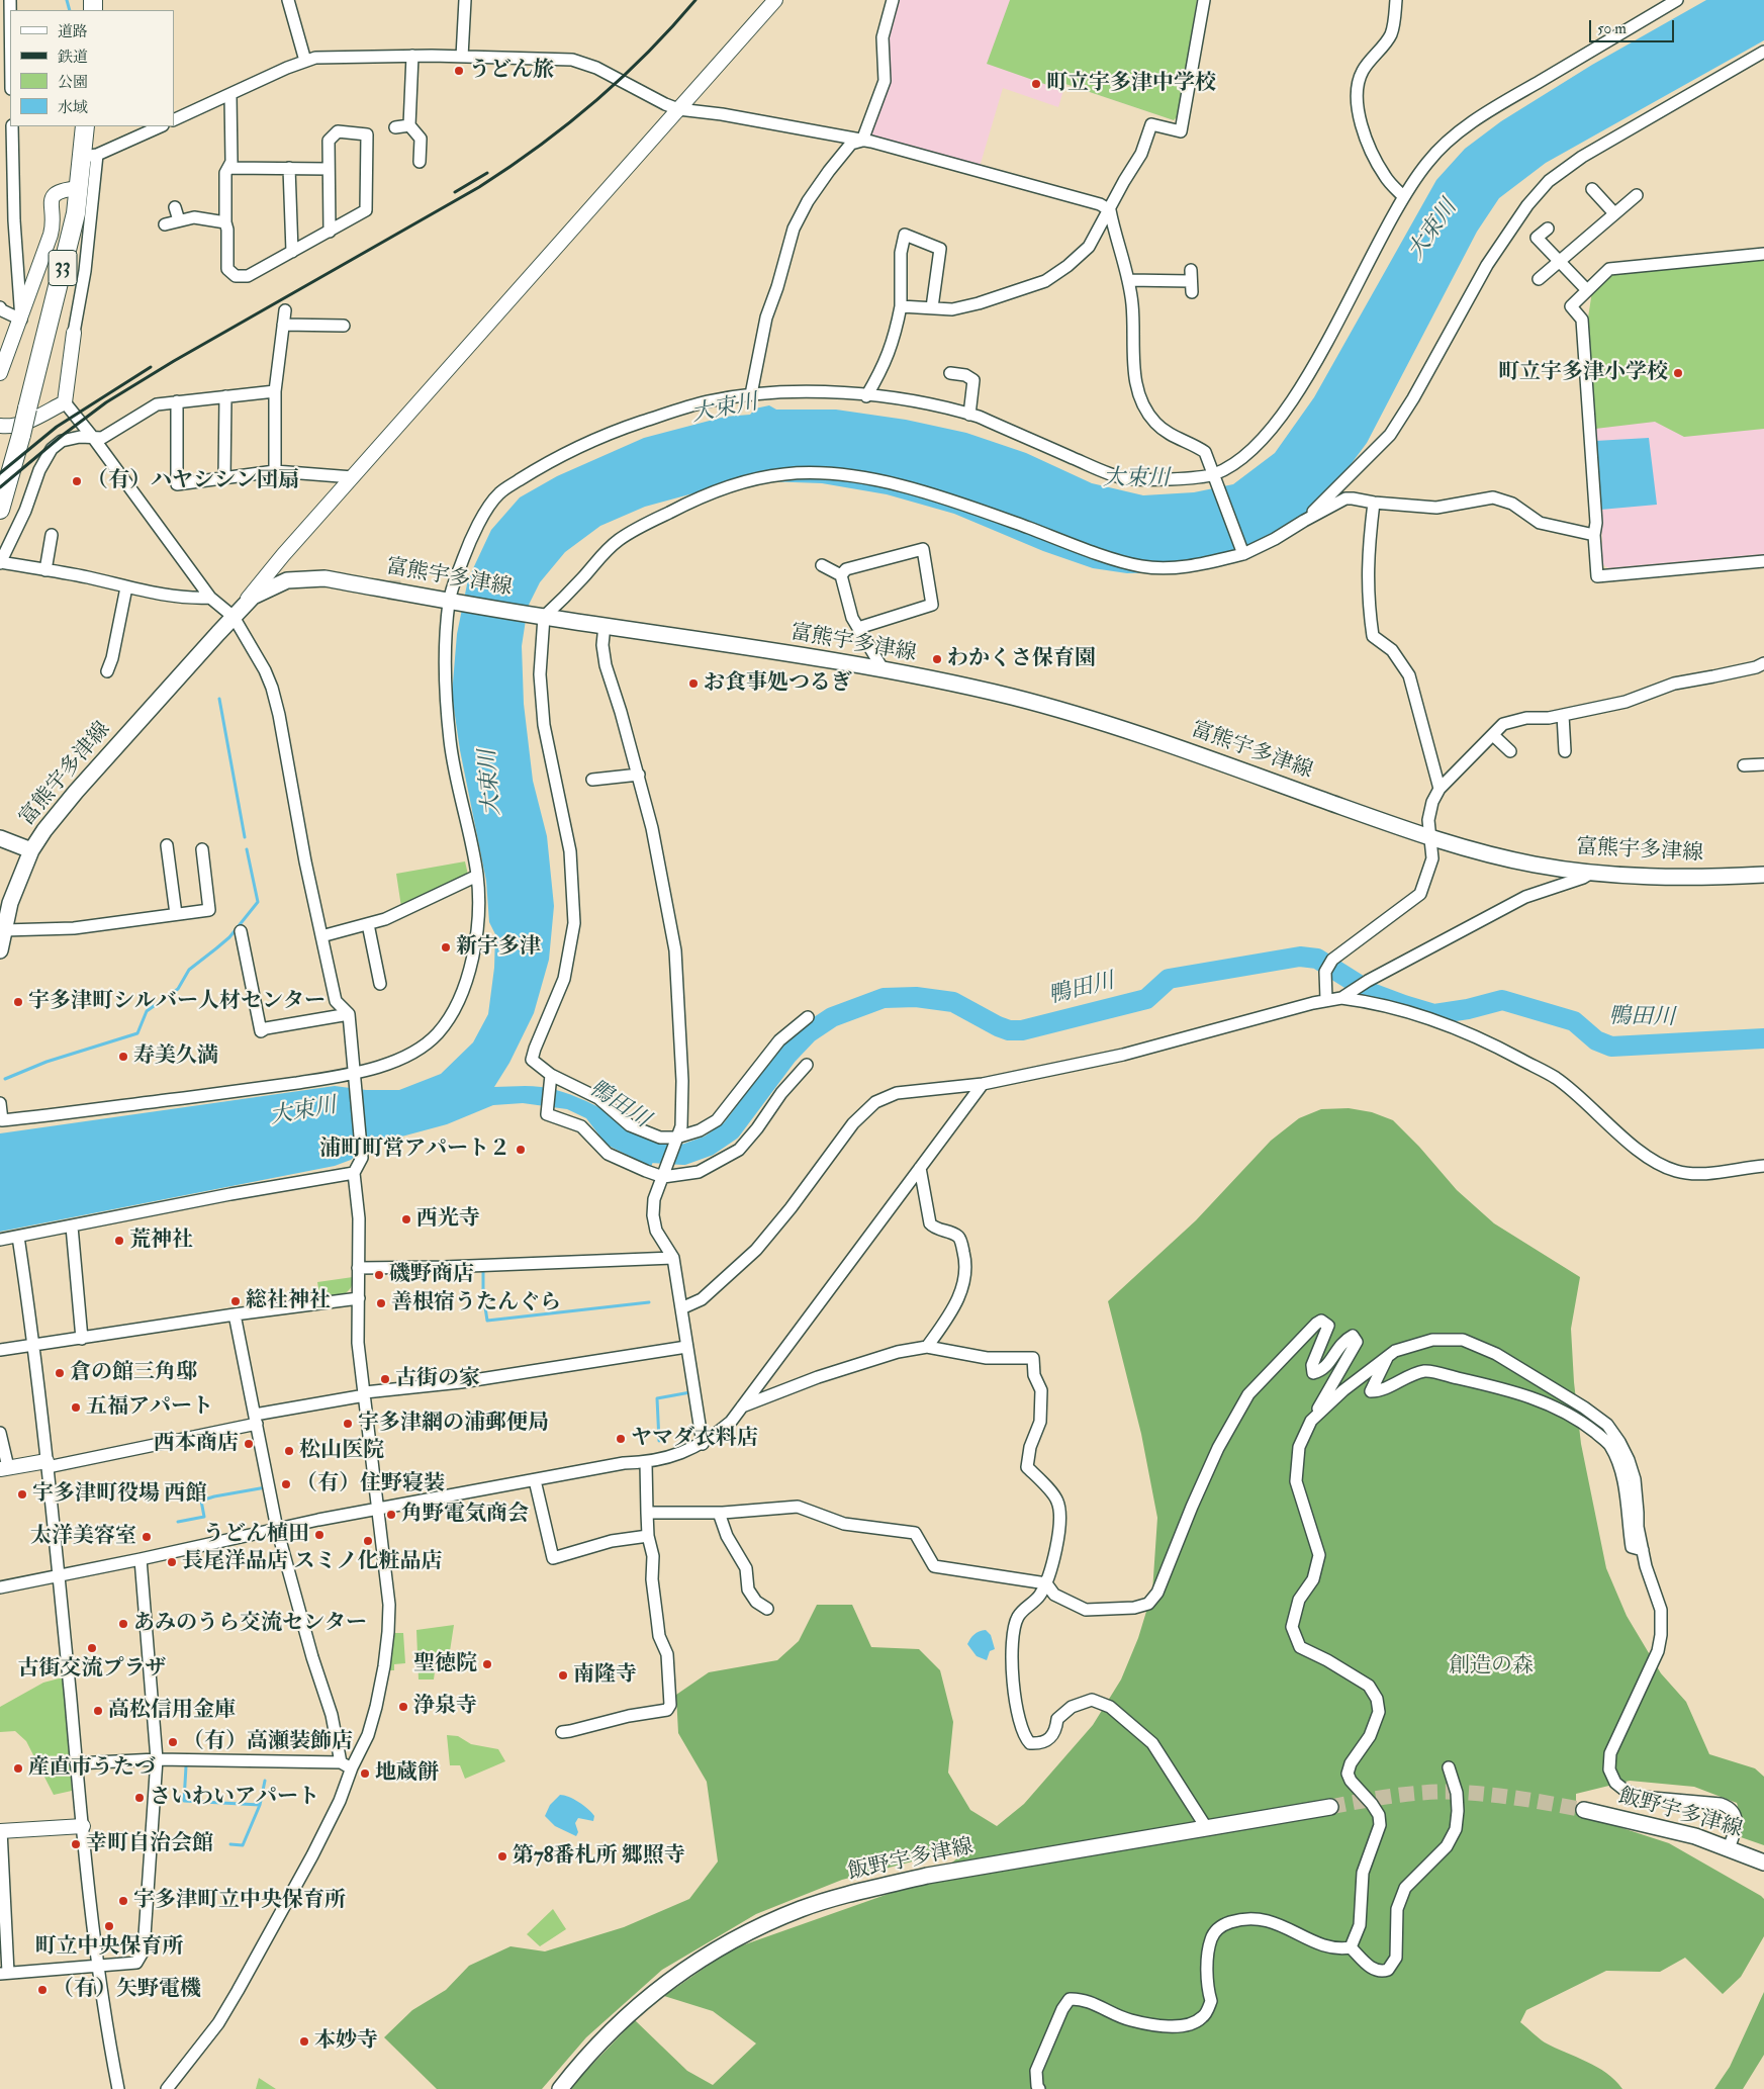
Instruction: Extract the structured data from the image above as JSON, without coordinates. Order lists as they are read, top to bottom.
{
  "streets": {
    "main road": ["33", "富熊宇多津線", "飯野宇多津線"]
  },
  "water": ["大束川", "鴨田川"],
  "parks": ["創造の森"],
  "places": [
    "うどん旅",
    "町立宇多津中学校",
    "町立宇多津小学校",
    "（有）ハヤシシン団扇",
    "わかくさ保育園",
    "お食事処つるぎ",
    "新宇多津",
    "宇多津町シルバー人材センター",
    "寿美久満",
    "浦町町営アパート２",
    "西光寺",
    "荒神社",
    "磯野商店",
    "総社神社",
    "善根宿うたんぐら",
    "倉の館三角邸",
    "古街の家",
    "五福アパート",
    "宇多津網の浦郵便局",
    "ヤマダ衣料店",
    "西本商店",
    "松山医院",
    "（有）住野寝装",
    "宇多津町役場 西館",
    "角野電気商会",
    "うどん植田",
    "太洋美容室",
    "スミノ化粧品店",
    "長尾洋品店",
    "あみのうら交流センター",
    "古街交流プラザ",
    "聖徳院",
    "南隆寺",
    "浄泉寺",
    "高松信用金庫",
    "（有）高瀬装飾店",
    "産直市うたづ",
    "地蔵餅",
    "さいわいアパート",
    "幸町自治会館",
    "第78番札所 郷照寺",
    "宇多津町立中央保育所",
    "町立中央保育所",
    "（有）矢野電機",
    "本妙寺"
  ],
  "legend": [
    "道路",
    "鉄道",
    "公園",
    "水域"
  ],
  "scale_bar": "50 m"
}
